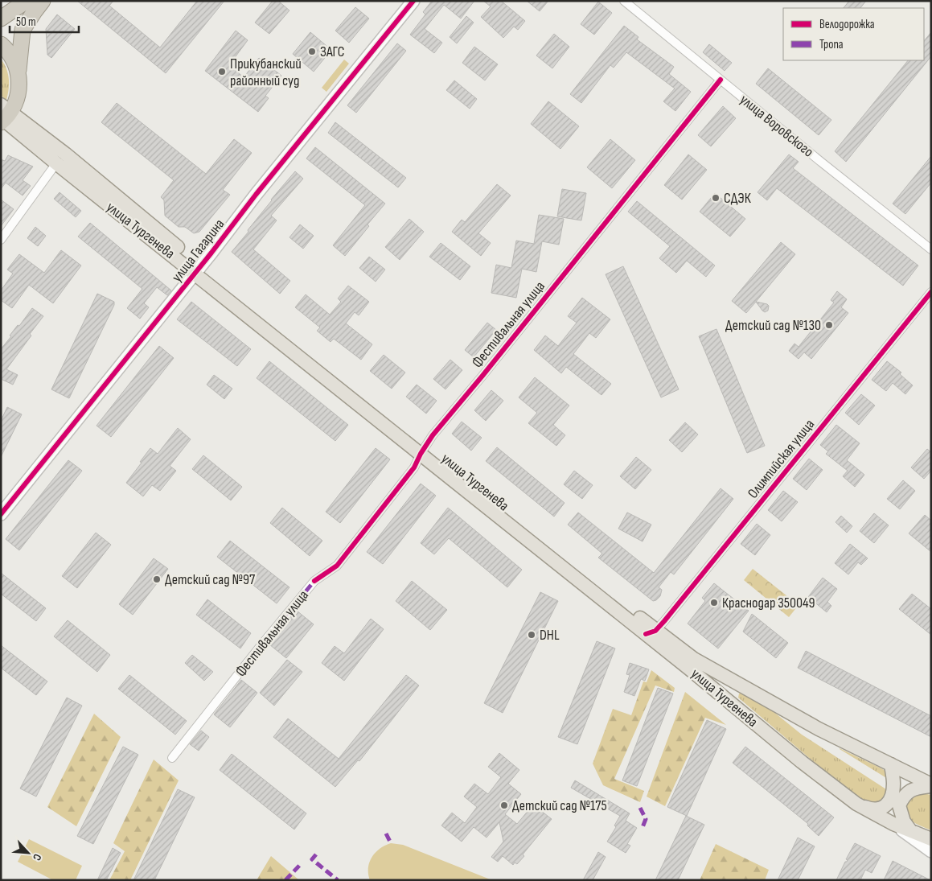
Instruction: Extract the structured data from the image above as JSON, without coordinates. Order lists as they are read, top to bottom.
{
  "streets": {
    "main road": ["улица Тургенева"],
    "street": [
      "улица Воровского",
      "улица Гагарина",
      "Фестивальная улица",
      "Олимпийская улица"
    ]
  },
  "crossings": [
    ["улица Воровского", "Фестивальная улица"],
    ["улица Тургенева", "улица Гагарина"],
    ["улица Тургенева", "Фестивальная улица"],
    ["улица Тургенева", "Олимпийская улица"]
  ],
  "places": [
    "ЗАГС",
    "Прикубанский районный суд",
    "СДЭК",
    "Детский сад №130",
    "Детский сад №97",
    "Краснодар 350049",
    "DHL",
    "Детский сад №175"
  ],
  "legend": ["Велодорожка", "Тропа"],
  "scale_bar": "50 m",
  "north": "bottom right"
}
